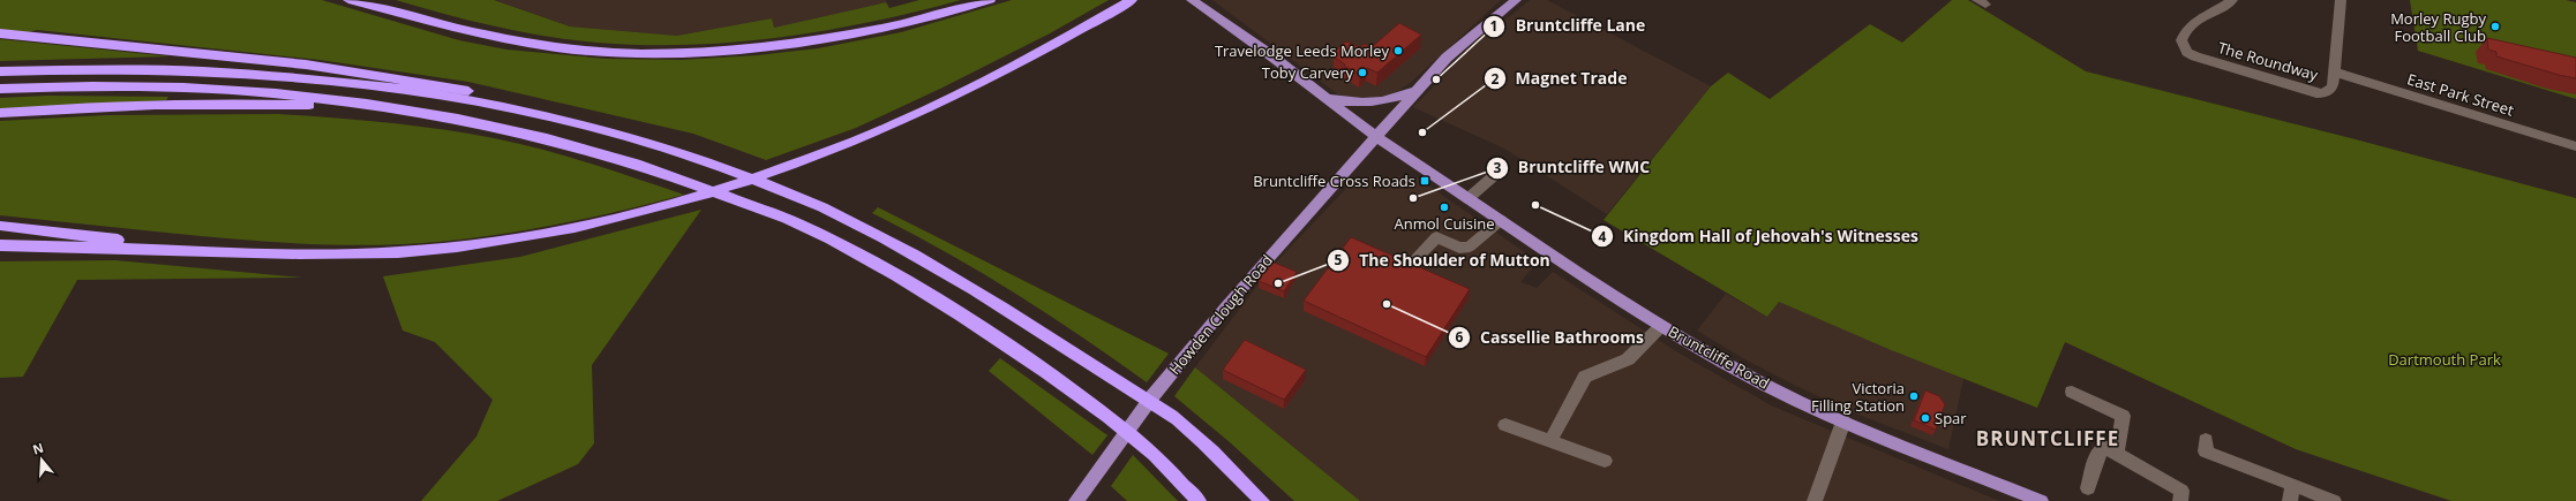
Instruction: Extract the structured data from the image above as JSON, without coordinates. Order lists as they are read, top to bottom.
{
  "streets": {
    "main road": ["Howden Clough Road", "Bruntcliffe Road"],
    "street": ["The Roundway", "East Park Street"]
  },
  "crossings": [
    ["The Roundway", "East Park Street"],
    ["Howden Clough Road", "Bruntcliffe Road"]
  ],
  "districts": ["BRUNTCLIFFE"],
  "parks": ["Dartmouth Park"],
  "places": {
    "other": [
      "Morley Rugby Football Club",
      "Travelodge Leeds Morley",
      "Toby Carvery",
      "Bruntcliffe Lane",
      "Magnet Trade",
      "Bruntcliffe WMC",
      "Kingdom Hall of Jehovah's Witnesses",
      "Anmol Cuisine",
      "The Shoulder of Mutton",
      "Cassellie Bathrooms",
      "Victoria Filling Station",
      "Spar"
    ],
    "transit": ["Bruntcliffe Cross Roads"]
  },
  "north": "top"
}
